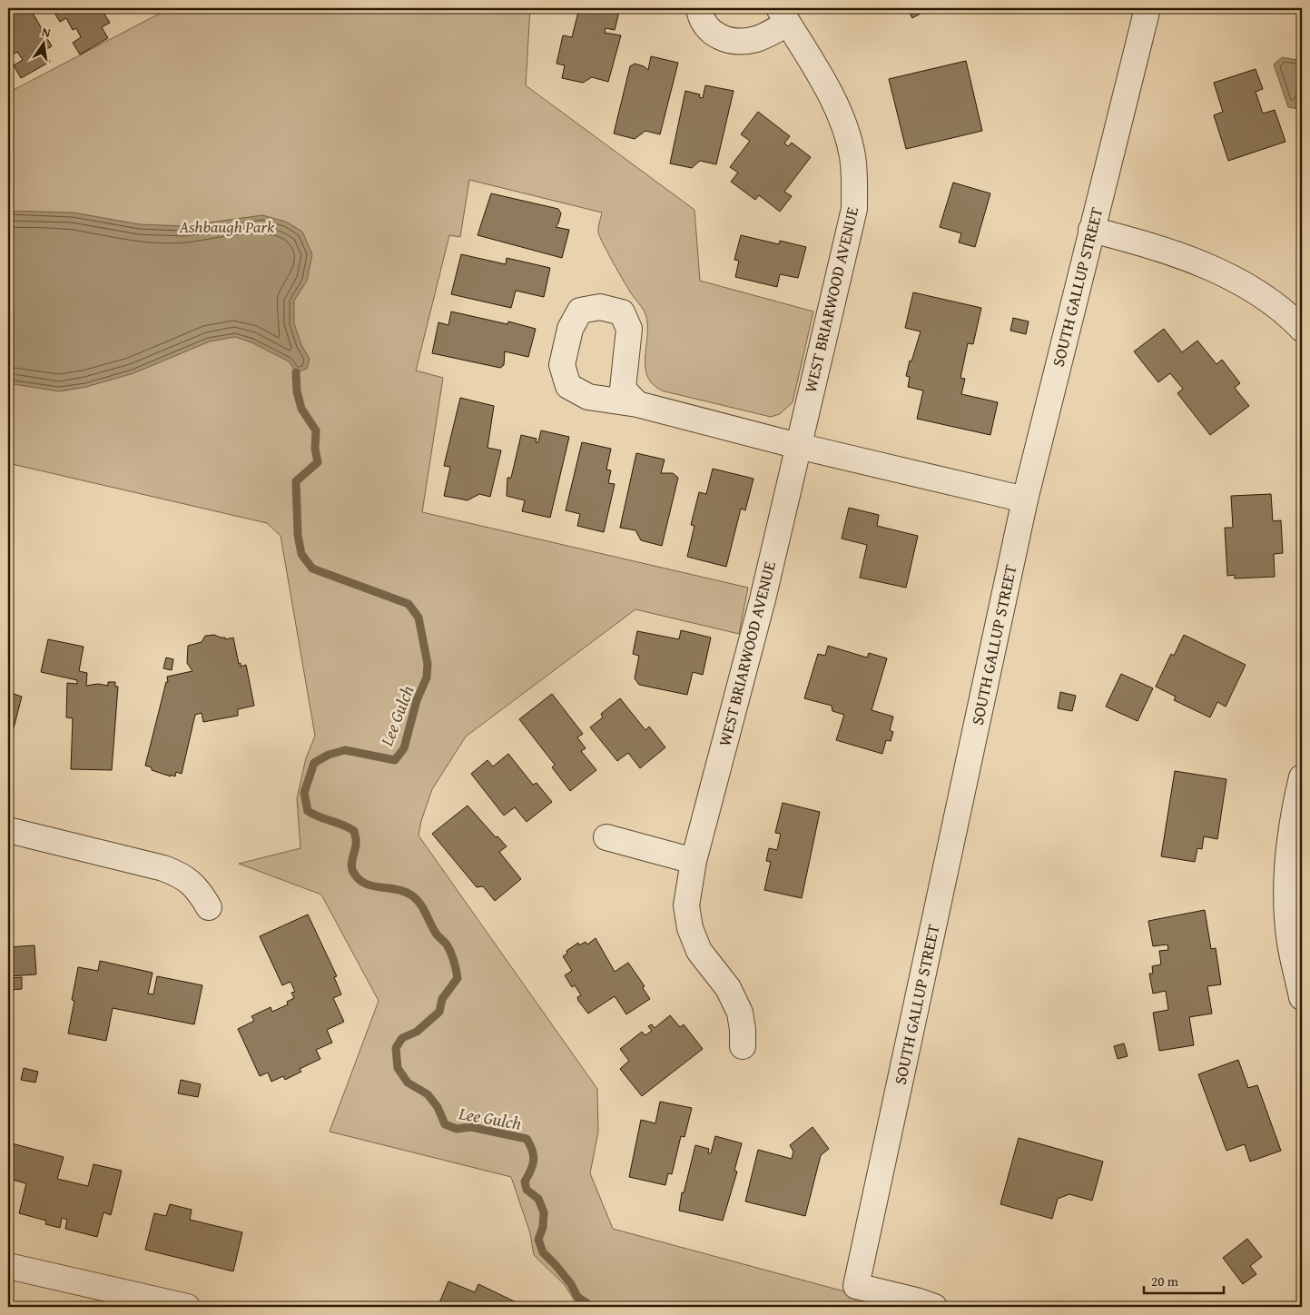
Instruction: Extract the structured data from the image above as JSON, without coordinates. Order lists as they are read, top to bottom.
{
  "streets": {
    "street": ["SOUTH GALLUP STREET", "WEST BRIARWOOD AVENUE"]
  },
  "water": ["Lee Gulch"],
  "parks": ["Ashbaugh Park"],
  "scale_bar": "20 m",
  "north": "top"
}
